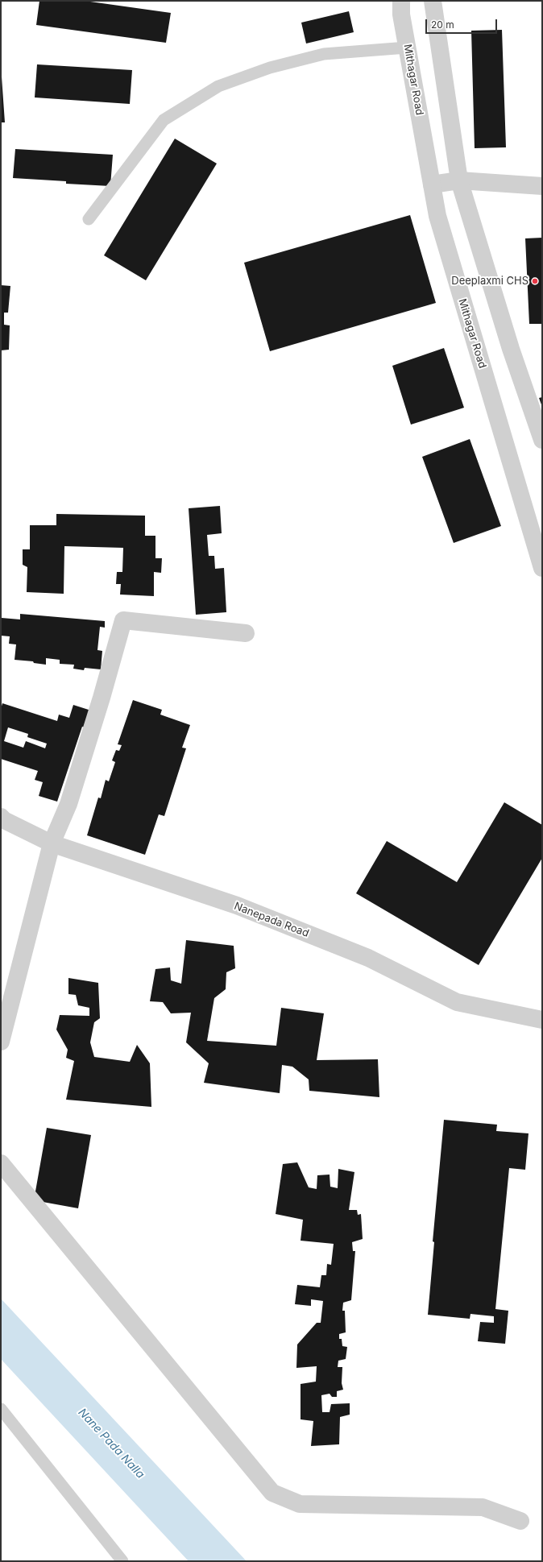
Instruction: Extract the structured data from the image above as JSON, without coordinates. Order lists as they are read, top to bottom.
{
  "streets": {
    "street": ["Mithagar Road", "Nanepada Road"]
  },
  "water": ["Nane Pada Nalla"],
  "places": ["Deeplaxmi CHS"],
  "scale_bar": "20 m"
}
